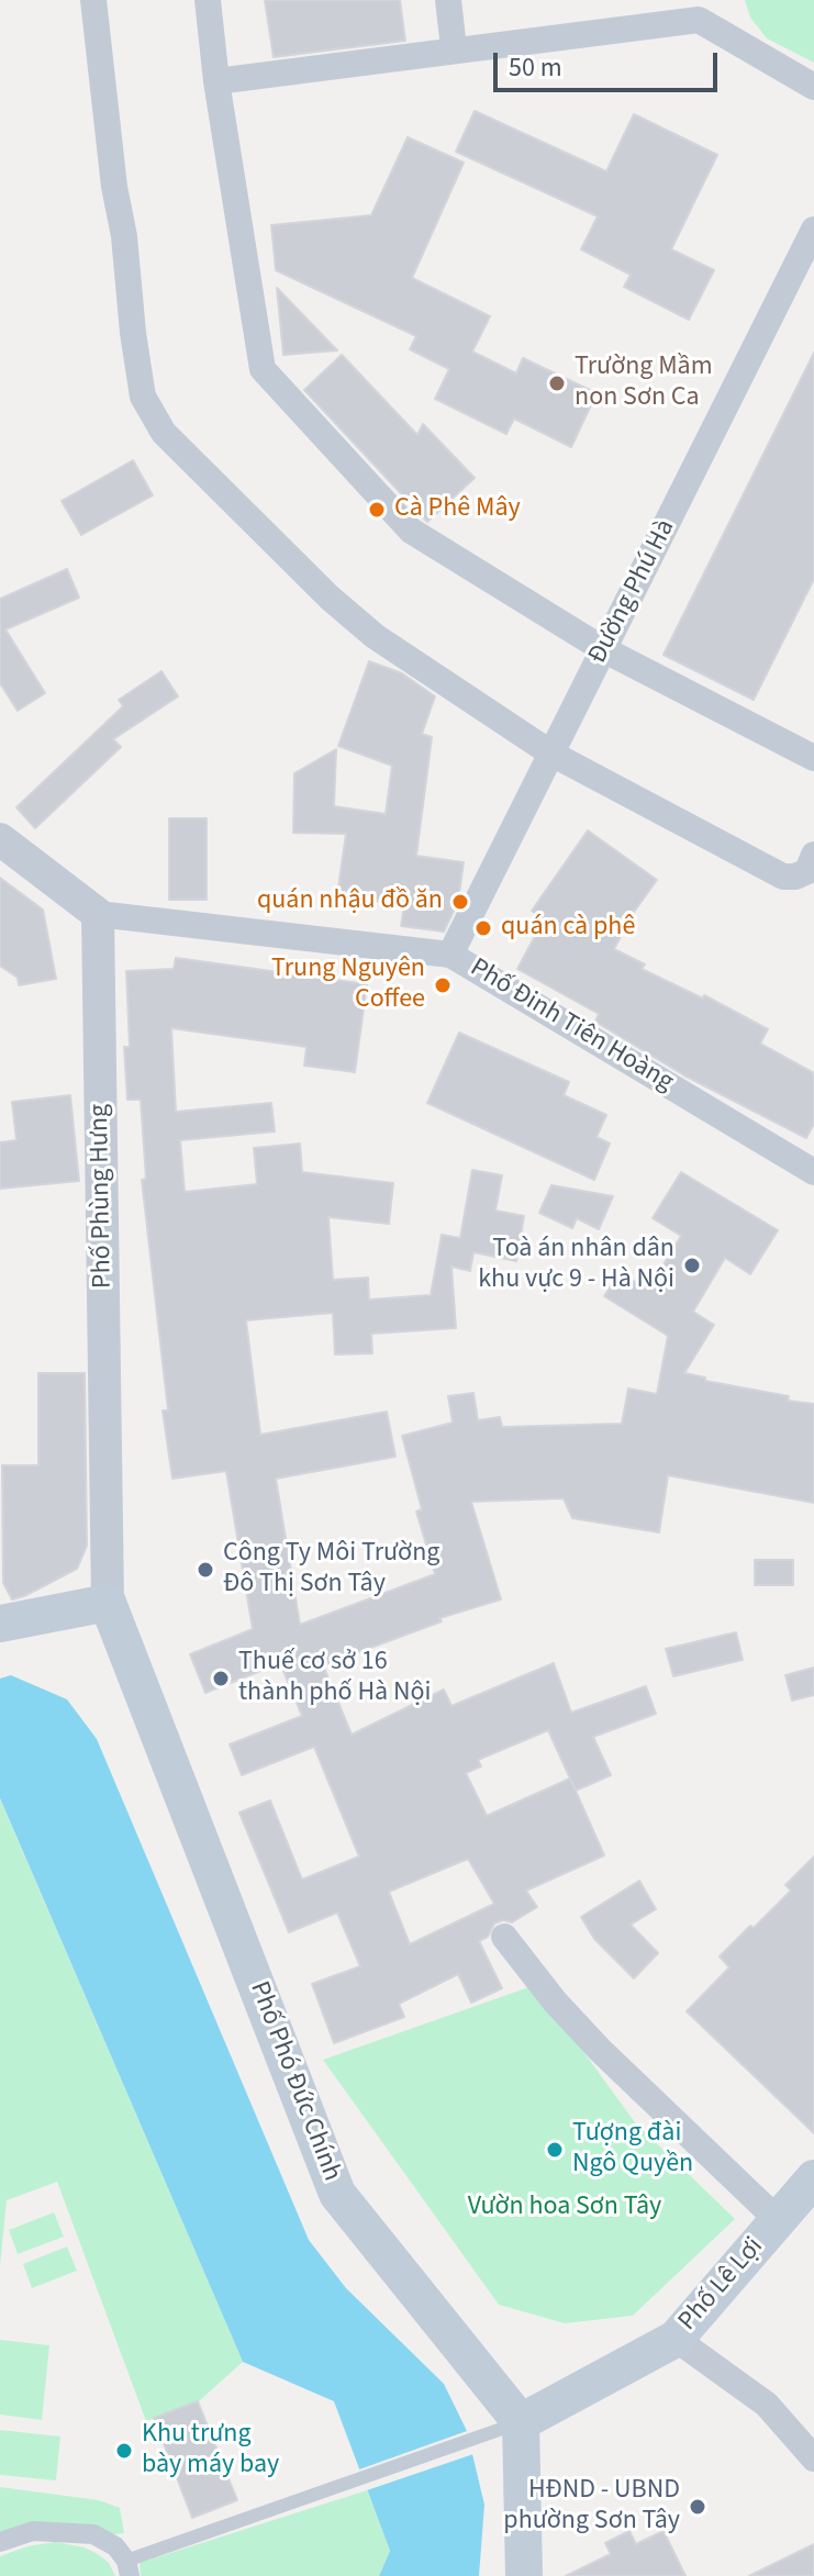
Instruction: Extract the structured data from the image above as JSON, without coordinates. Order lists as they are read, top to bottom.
{
  "streets": {
    "main road": ["Phố Phó Đức Chính", "Phố Lê Lợi"],
    "street": ["Đường Phú Hà", "Phố Đinh Tiên Hoàng", "Phố Phùng Hưng"]
  },
  "crossings": [
    ["Đường Phú Hà", "Phố Đinh Tiên Hoàng"],
    ["Phố Đinh Tiên Hoàng", "Phố Phùng Hưng"],
    ["Phố Phùng Hưng", "Phố Phó Đức Chính"],
    ["Phố Phó Đức Chính", "Phố Lê Lợi"]
  ],
  "parks": ["Vườn hoa Sơn Tây"],
  "places": [
    "Trường Mầm non Sơn Ca",
    "Cà Phê Mây",
    "quán nhậu đồ ăn",
    "quán cà phê",
    "Trung Nguyên Coffee",
    "Toà án nhân dân khu vực 9 - Hà Nội",
    "Công Ty Môi Trường Đô Thị Sơn Tây",
    "Thuế cơ sở 16 thành phố Hà Nội",
    "Tượng đài Ngô Quyền",
    "Khu trưng bày máy bay",
    "HĐND - UBND phường Sơn Tây"
  ],
  "scale_bar": "50 m"
}
